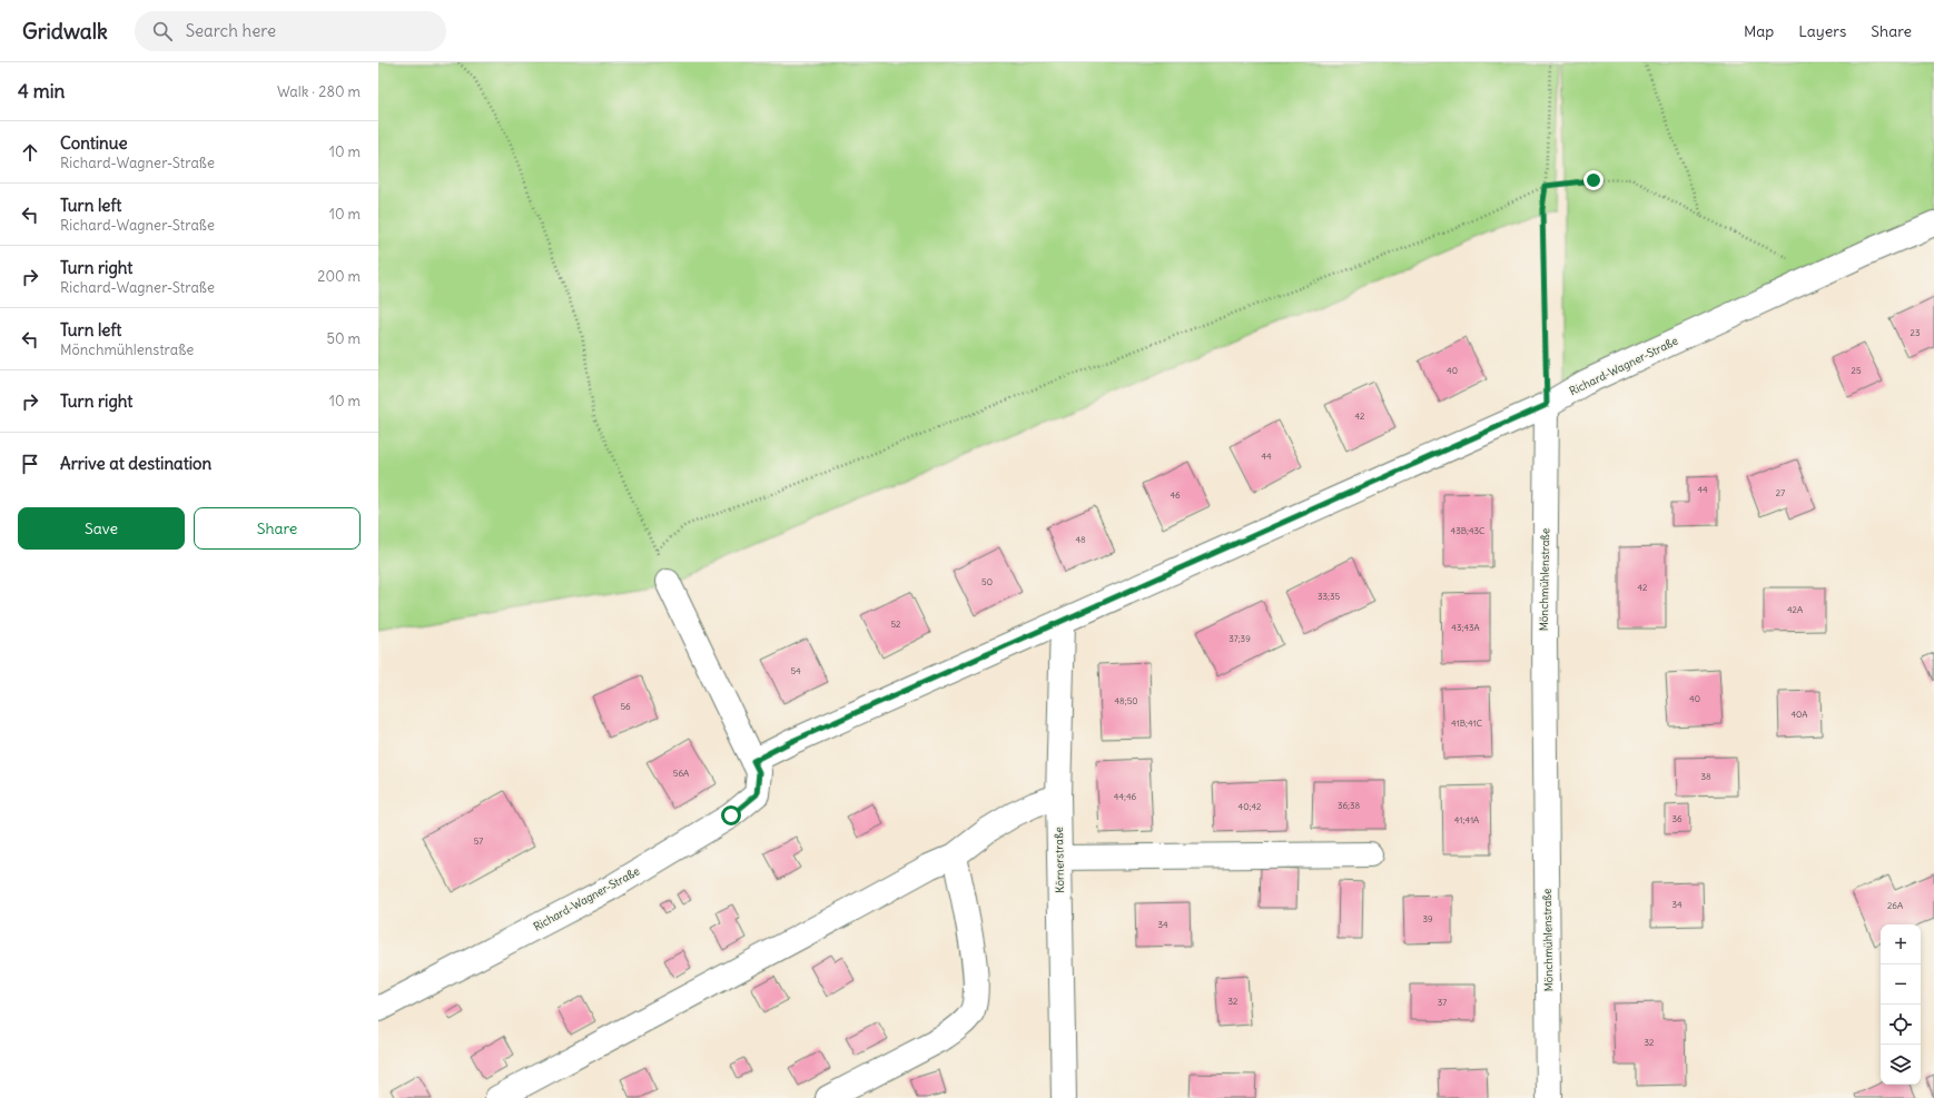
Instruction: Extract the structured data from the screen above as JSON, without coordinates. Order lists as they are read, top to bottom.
{
  "streets": {
    "street": ["Richard-Wagner-Straße", "Mönchmühlenstraße", "Körnerstraße"]
  },
  "crossings": [
    ["Richard-Wagner-Straße", "Mönchmühlenstraße"],
    ["Richard-Wagner-Straße", "Körnerstraße"]
  ],
  "house_numbers": [
    "23",
    "40",
    "25",
    "42",
    "44",
    "44",
    "27",
    "46",
    "43B;43C",
    "48",
    "50",
    "42",
    "33;35",
    "42A",
    "52",
    "43;43A",
    "37;39",
    "54",
    "40",
    "48;50",
    "56",
    "40A",
    "41B;41C",
    "56A",
    "38",
    "44;46",
    "36;38",
    "40;42",
    "36",
    "41;41A",
    "57",
    "34",
    "26A",
    "39",
    "34",
    "32",
    "37",
    "32"
  ],
  "page": {
    "header": "Gridwalk",
    "search": "Search here",
    "nav": ["Map", "Layers", "Share"],
    "heading": ["4 min", "Walk · 280 m"],
    "list": [
      ["Continue", "Richard-Wagner-Straße", "10 m"],
      ["Turn left", "Richard-Wagner-Straße", "10 m"],
      ["Turn right", "Richard-Wagner-Straße", "200 m"],
      ["Turn left", "Mönchmühlenstraße", "50 m"],
      ["Turn right", "10 m"],
      "Arrive at destination"
    ],
    "buttons": ["Save", "Share"],
    "map_buttons": ["+", "−"]
  }
}
